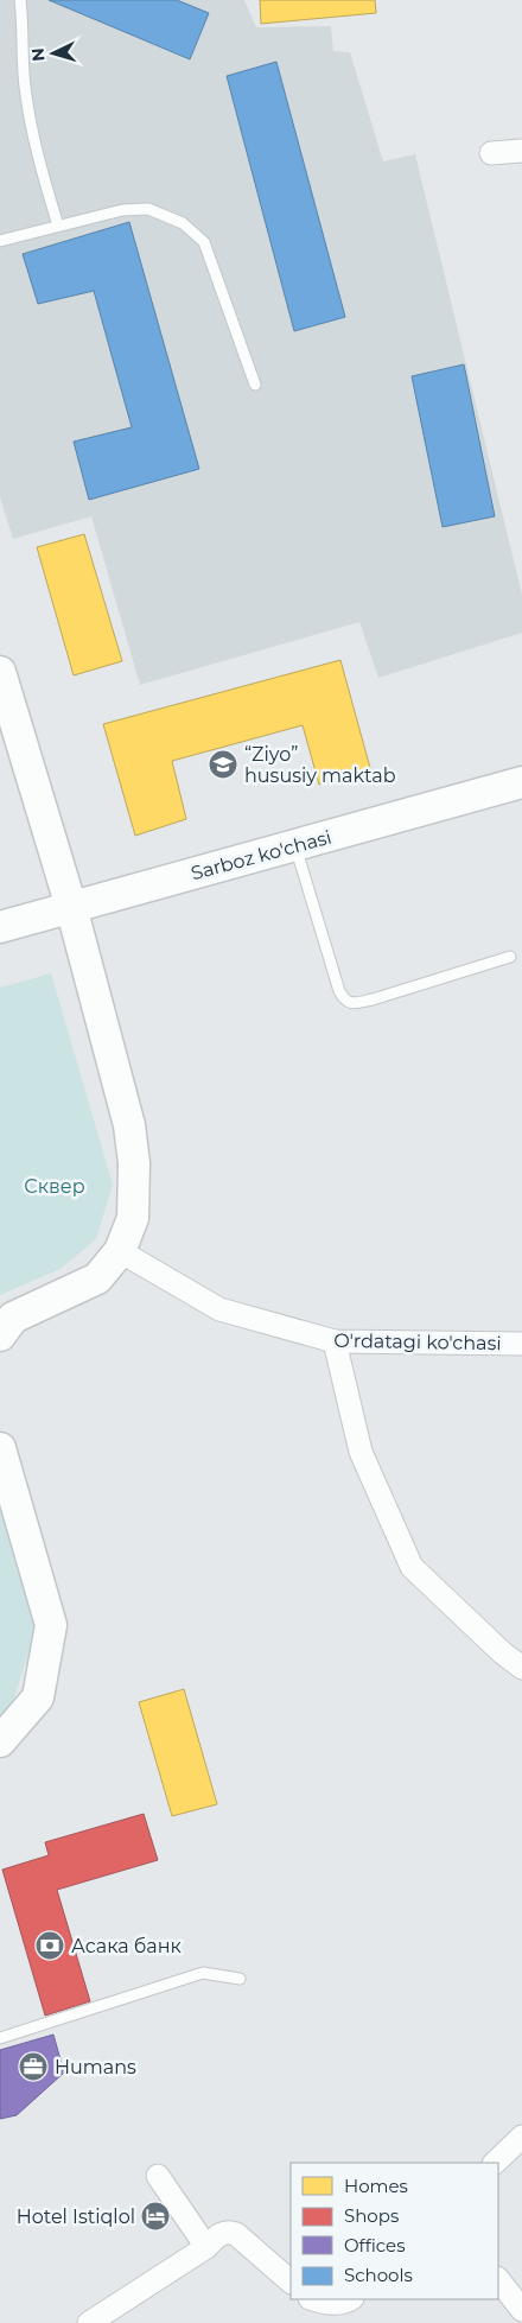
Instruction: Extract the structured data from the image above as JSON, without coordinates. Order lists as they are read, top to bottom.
{
  "streets": {
    "main road": ["Sarboz ko'chasi"],
    "street": ["O'rdatagi ko'chasi"]
  },
  "parks": ["Сквер"],
  "places": {
    "school or university": ["“Ziyo” hususiy maktab"],
    "bank": ["Асака банк"],
    "office": ["Humans"],
    "hotel": ["Hotel Istiqlol"]
  },
  "legend": [
    "Homes",
    "Shops",
    "Offices",
    "Schools"
  ],
  "north": "left"
}
